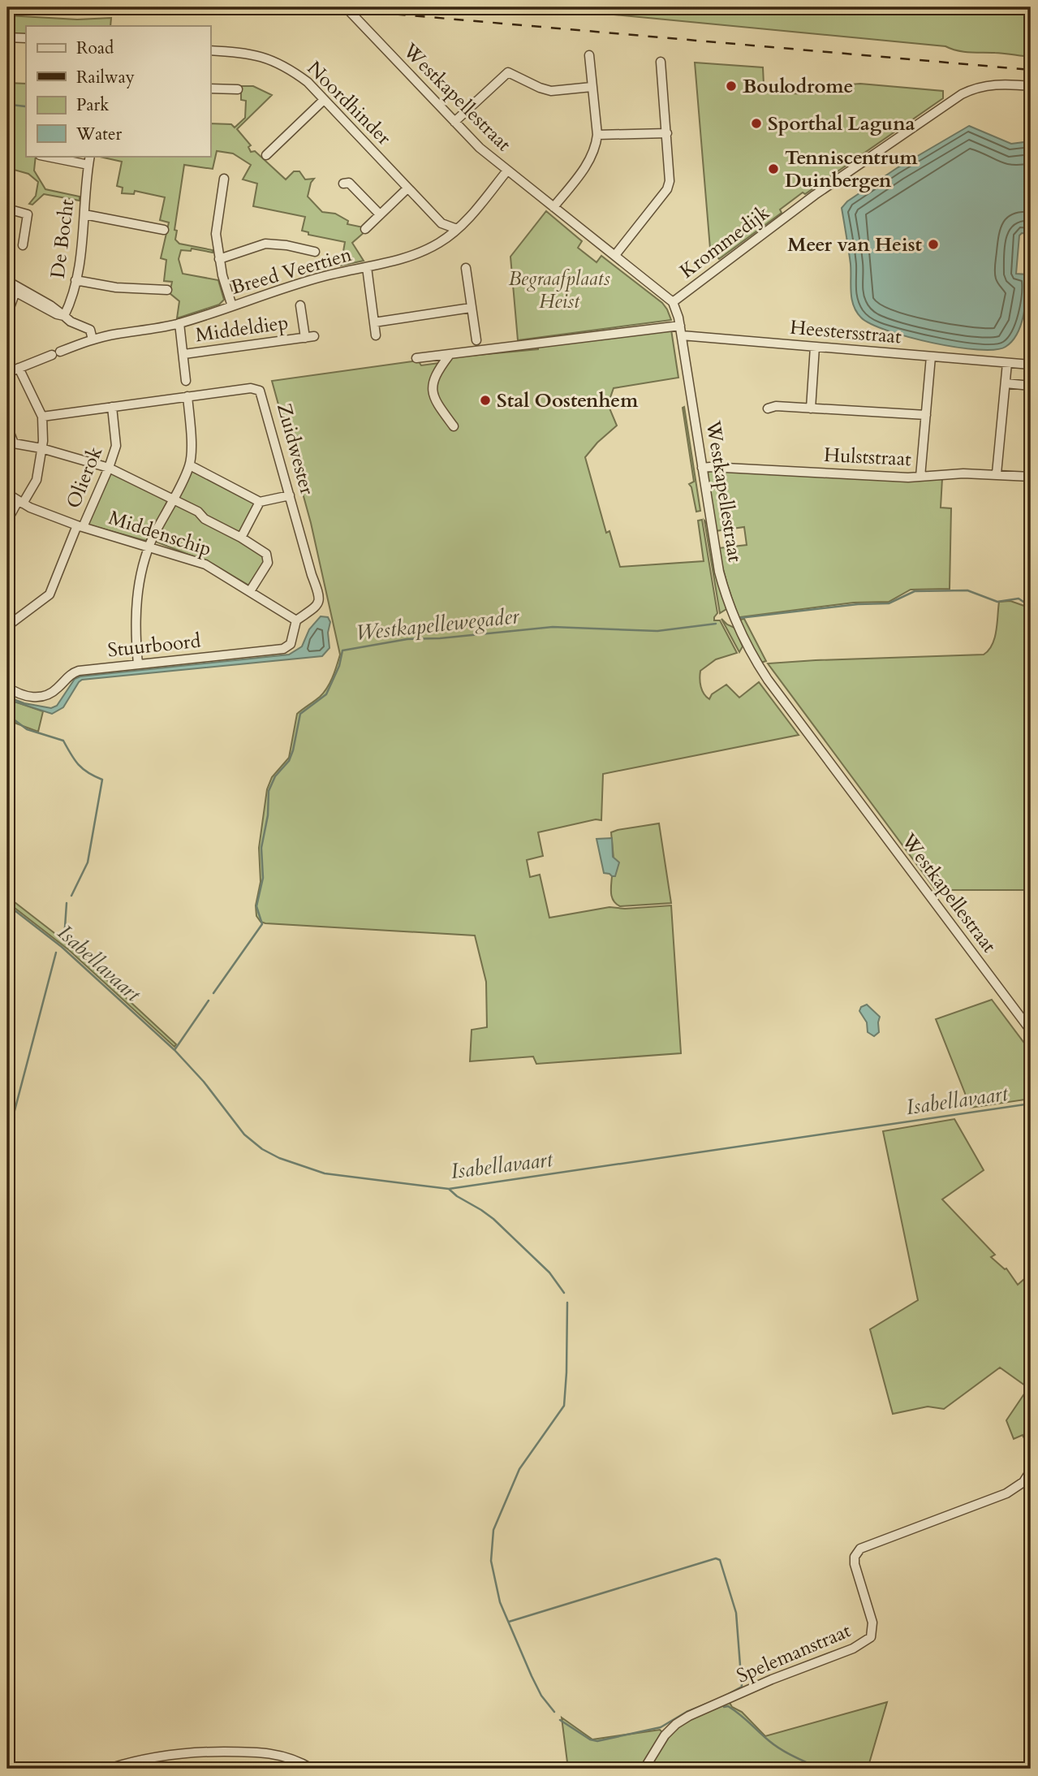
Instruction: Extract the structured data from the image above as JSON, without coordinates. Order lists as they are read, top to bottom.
{
  "streets": {
    "street": [
      "Westkapellestraat",
      "Noordhinder",
      "De Bocht",
      "Krommedijk",
      "Breed Veertien",
      "Middeldiep",
      "Heestersstraat",
      "Zuidwester",
      "Hulststraat",
      "Olierok",
      "Middenschip",
      "Stuurboord",
      "Spelemanstraat"
    ]
  },
  "crossings": [
    ["Westkapellestraat", "Krommedijk"],
    ["Westkapellestraat", "Breed Veertien"],
    ["Westkapellestraat", "Heestersstraat"],
    ["Westkapellestraat", "Hulststraat"],
    ["Noordhinder", "Breed Veertien"],
    ["Breed Veertien", "Middeldiep"],
    ["Zuidwester", "Olierok"],
    ["Zuidwester", "Middenschip"],
    ["Zuidwester", "Stuurboord"],
    ["Olierok", "Middenschip"],
    ["Middenschip", "Stuurboord"]
  ],
  "water": ["Westkapellewegader", "Isabellavaart"],
  "parks": ["Begraafplaats Heist"],
  "places": [
    "Boulodrome",
    "Sporthal Laguna",
    "Tenniscentrum Duinbergen",
    "Meer van Heist",
    "Stal Oostenhem"
  ],
  "legend": [
    "Road",
    "Railway",
    "Park",
    "Water"
  ]
}
